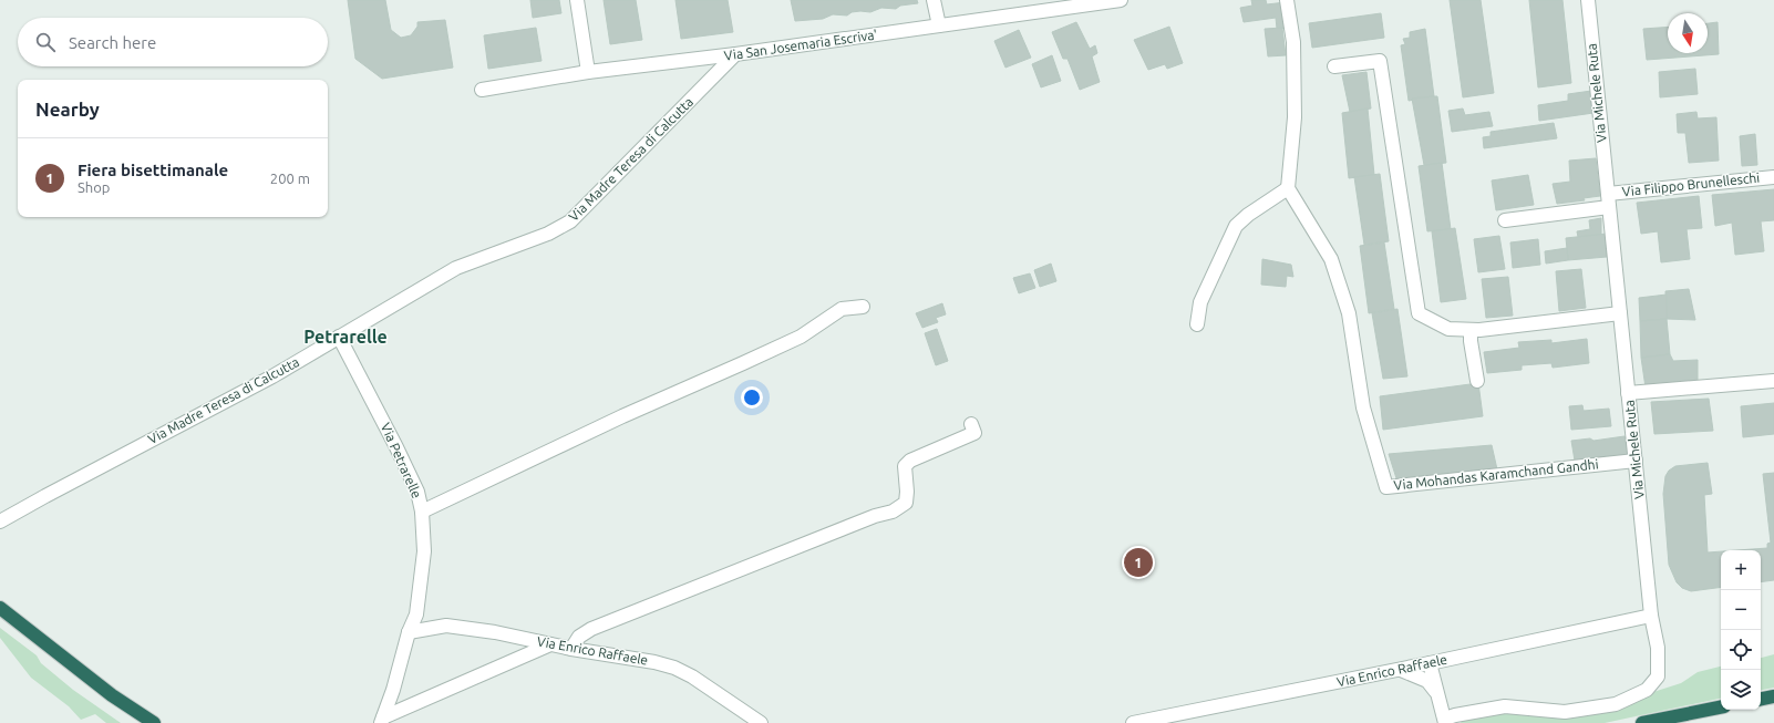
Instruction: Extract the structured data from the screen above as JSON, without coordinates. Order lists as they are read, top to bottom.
{
  "streets": {
    "street": [
      "Via San Josemaria Escriva'",
      "Via Michele Ruta",
      "Via Madre Teresa di Calcutta",
      "Via Filippo Brunelleschi",
      "Via Petrarelle",
      "Via Mohandas Karamchand Gandhi",
      "Via Enrico Raffaele"
    ]
  },
  "crossings": [
    ["Via San Josemaria Escriva'", "Via Madre Teresa di Calcutta"],
    ["Via Michele Ruta", "Via Filippo Brunelleschi"],
    ["Via Michele Ruta", "Via Mohandas Karamchand Gandhi"],
    ["Via Michele Ruta", "Via Enrico Raffaele"],
    ["Via Madre Teresa di Calcutta", "Via Petrarelle"],
    ["Via Petrarelle", "Via Enrico Raffaele"]
  ],
  "districts": ["Petrarelle"],
  "north": "bottom",
  "page": {
    "search": "Search here",
    "heading": "Nearby",
    "list": [
      {
        "mark": "1",
        "name": "Fiera bisettimanale",
        "note": "Shop",
        "value": "200 m"
      }
    ],
    "pins": "1",
    "map_buttons": ["+", "−"]
  }
}
